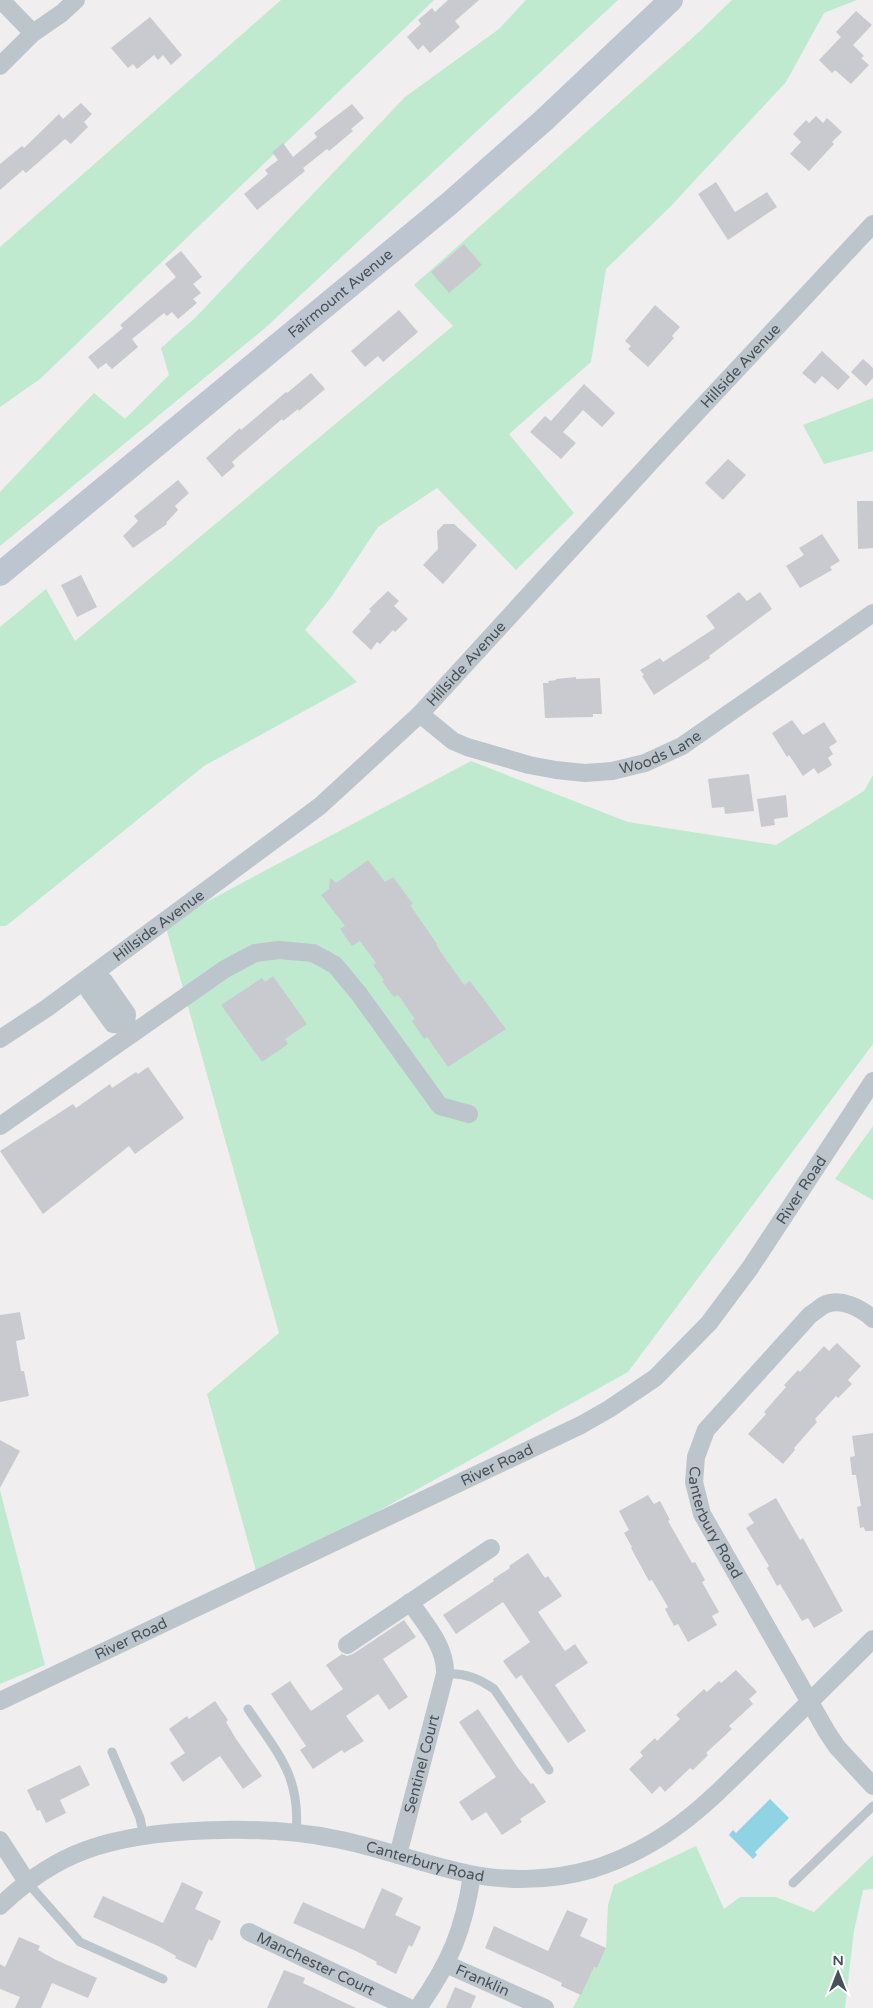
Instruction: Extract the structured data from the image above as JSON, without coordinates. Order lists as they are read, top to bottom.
{
  "streets": {
    "main road": ["Fairmount Avenue"],
    "street": [
      "Hillside Avenue",
      "Woods Lane",
      "River Road",
      "Canterbury Road",
      "Sentinel Court",
      "Manchester Court",
      "Franklin"
    ]
  },
  "crossings": [
    ["Hillside Avenue", "Woods Lane"],
    ["Canterbury Road", "Sentinel Court"]
  ],
  "north": "top"
}
